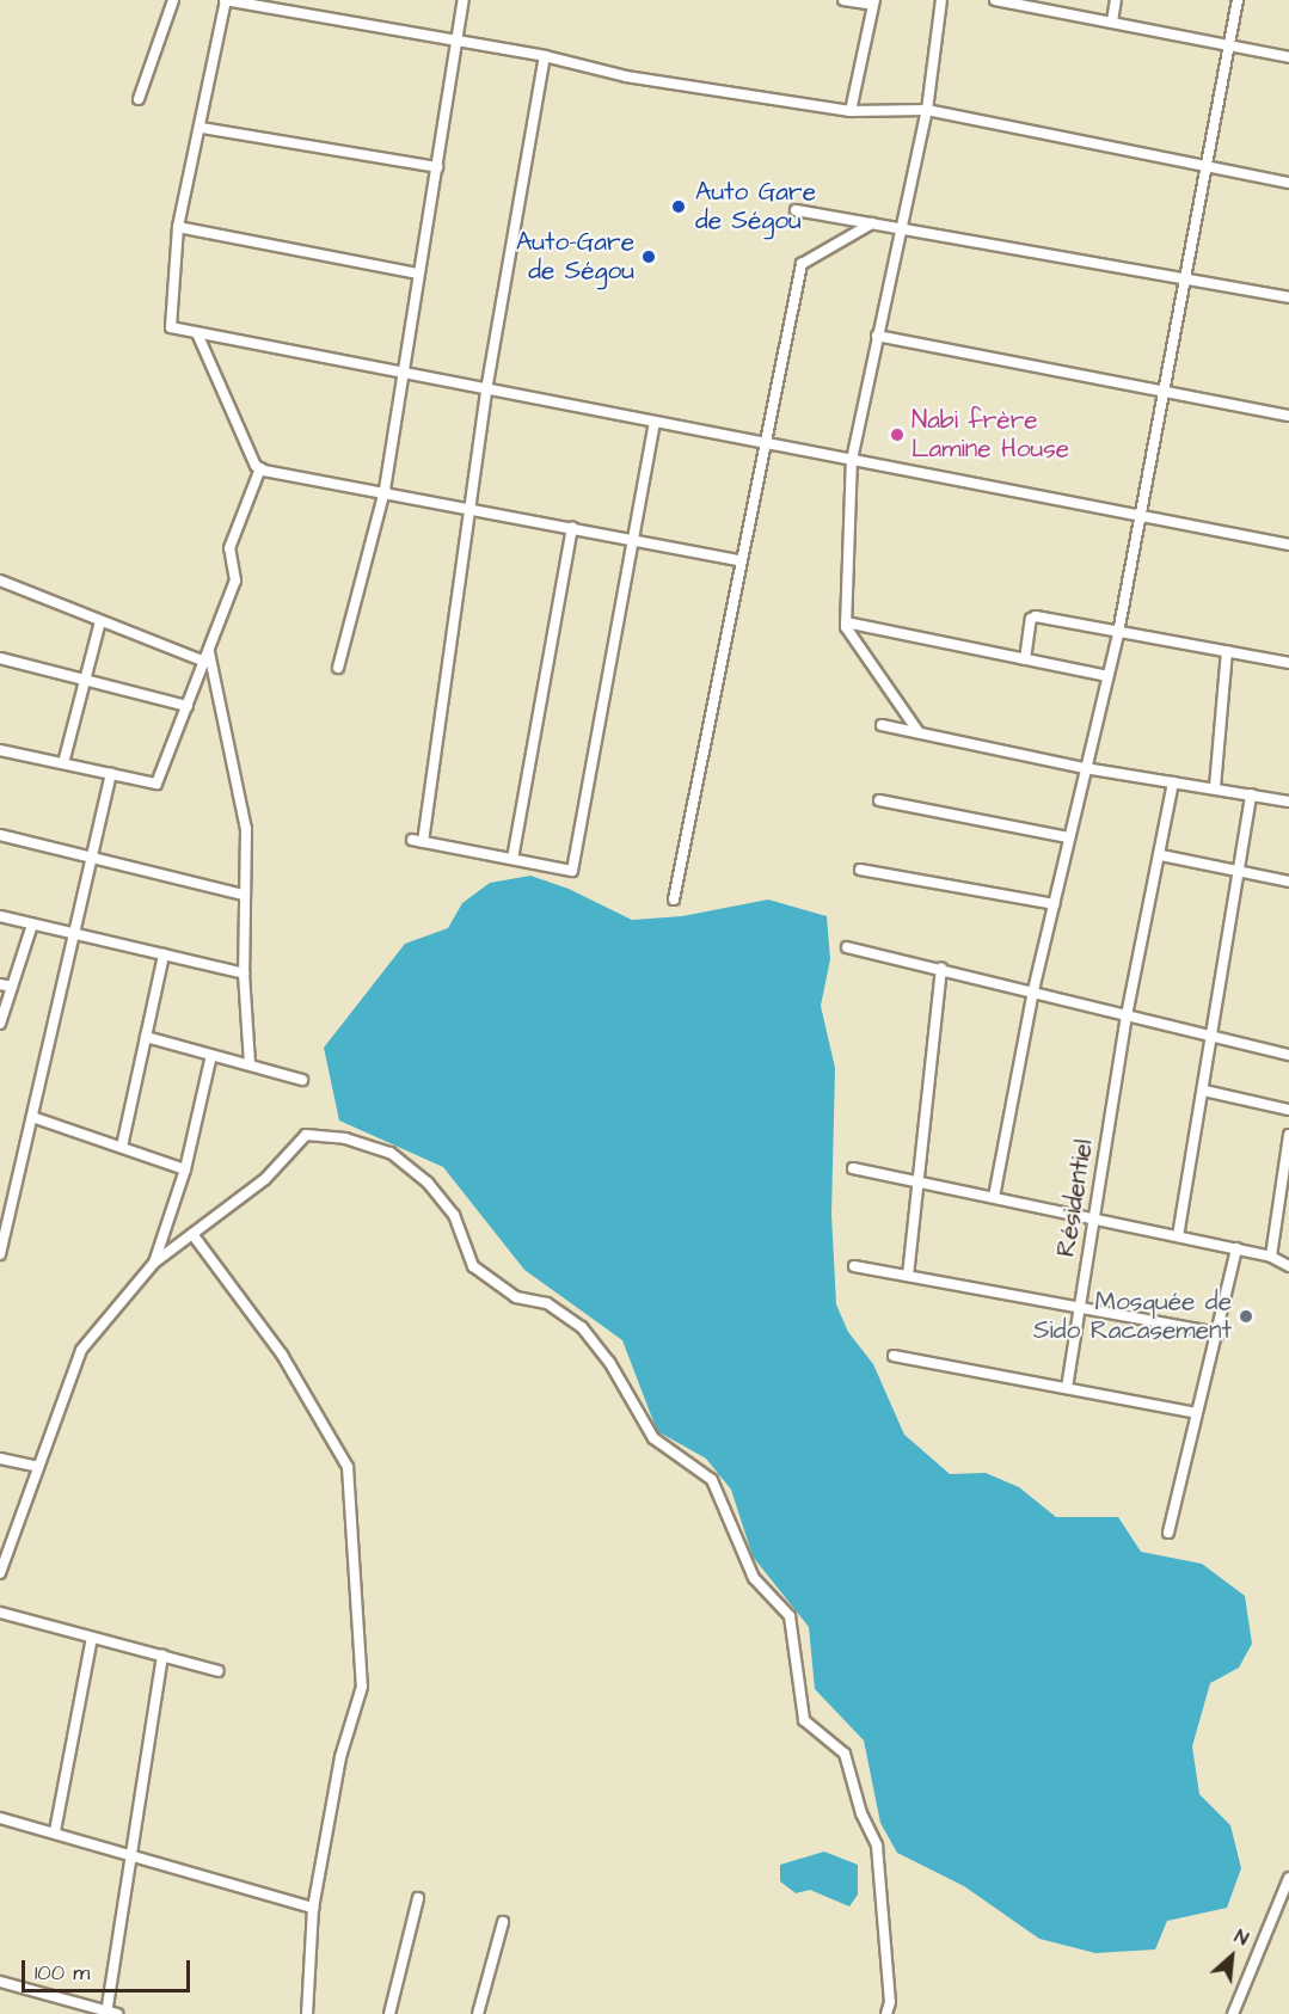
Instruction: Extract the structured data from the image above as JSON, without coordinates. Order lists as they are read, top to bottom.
{
  "streets": {
    "street": ["Résidentiel"]
  },
  "places": [
    "Auto Gare de Ségou",
    "Auto-Gare de Ségou",
    "Nabi frère Lamine House",
    "Mosquée de Sido Racasement"
  ],
  "scale_bar": "100 m",
  "north": "top right"
}
